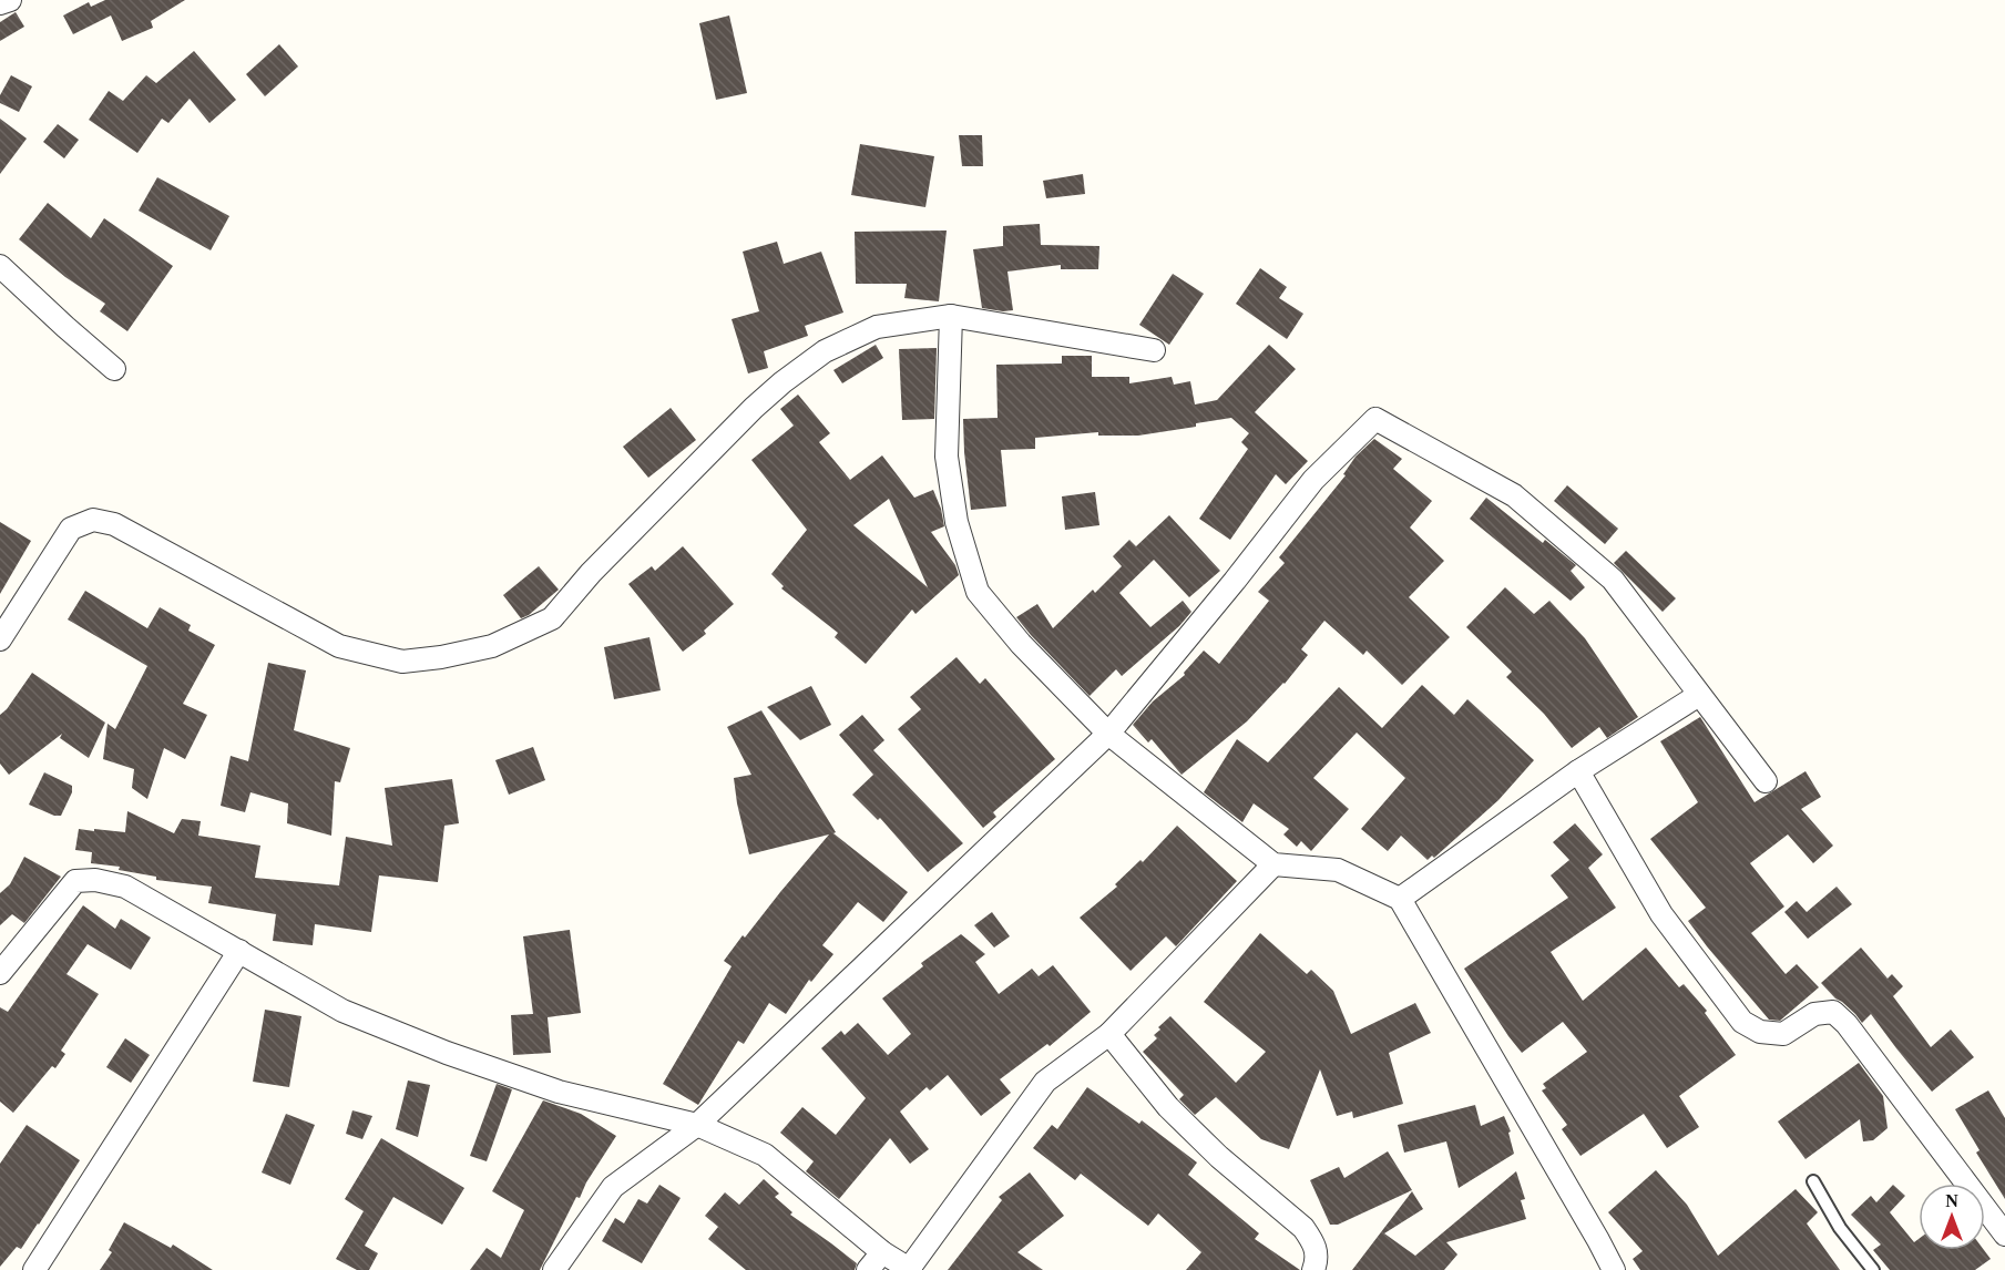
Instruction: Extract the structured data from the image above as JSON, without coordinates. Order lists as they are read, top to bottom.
{
  "north": "top"
}
